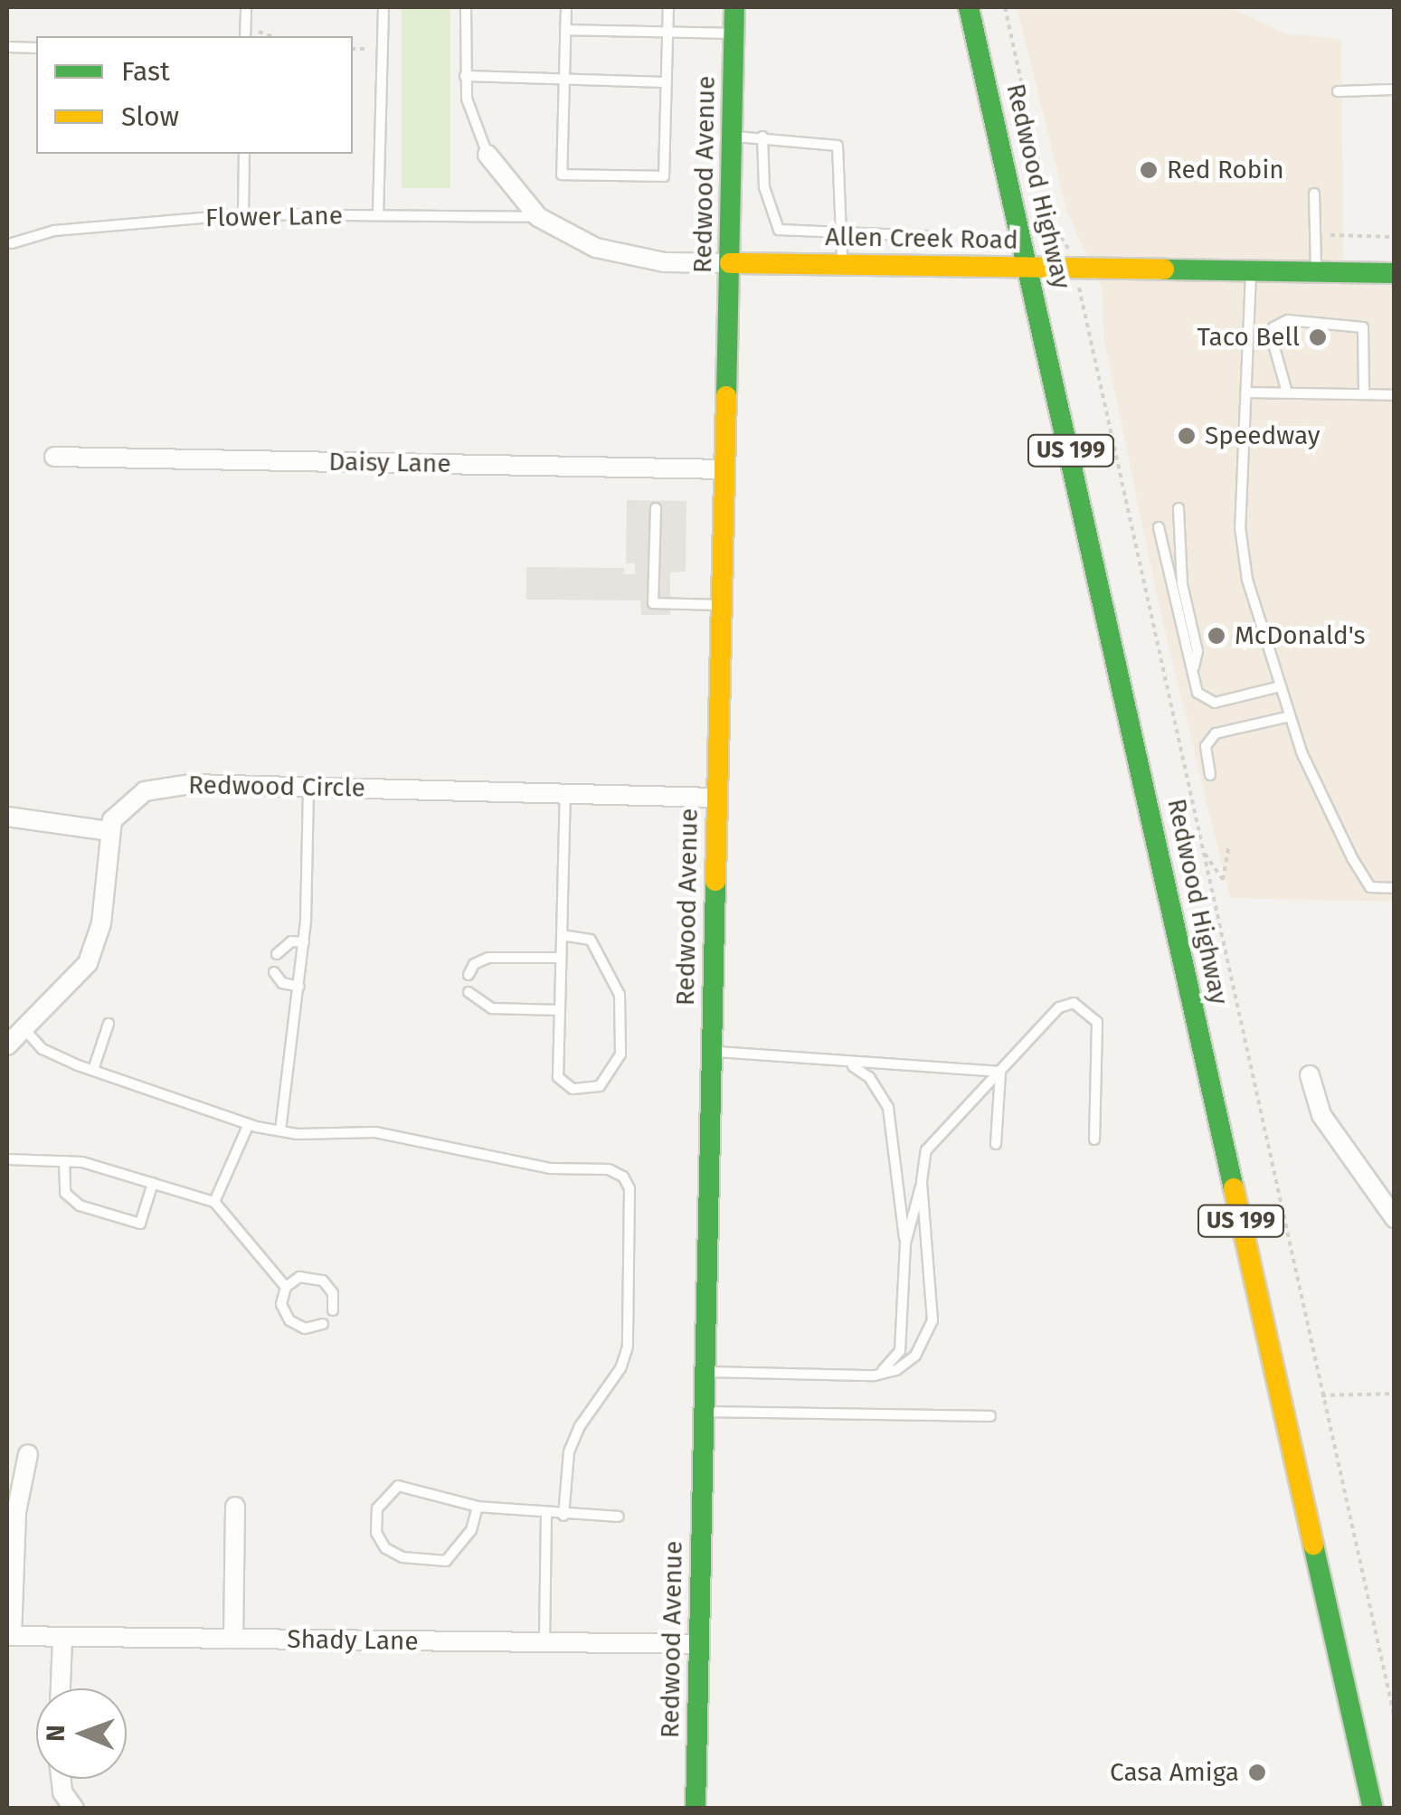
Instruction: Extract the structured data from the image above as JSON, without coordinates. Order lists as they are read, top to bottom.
{
  "streets": {
    "main road": [
      "Redwood Avenue",
      "Redwood Highway",
      "Allen Creek Road",
      "US 199"
    ],
    "street": ["Daisy Lane", "Redwood Circle", "Shady Lane"],
    "lane": ["Flower Lane"]
  },
  "crossings": [
    ["Redwood Avenue", "Allen Creek Road"],
    ["Redwood Avenue", "Daisy Lane"],
    ["Redwood Avenue", "Redwood Circle"],
    ["Redwood Avenue", "Shady Lane"],
    ["Redwood Highway", "Allen Creek Road"],
    ["Flower Lane", "Allen Creek Road"]
  ],
  "places": [
    "Red Robin",
    "Taco Bell",
    "Speedway",
    "McDonald's",
    "Casa Amiga"
  ],
  "legend": ["Fast", "Slow"],
  "north": "left"
}
